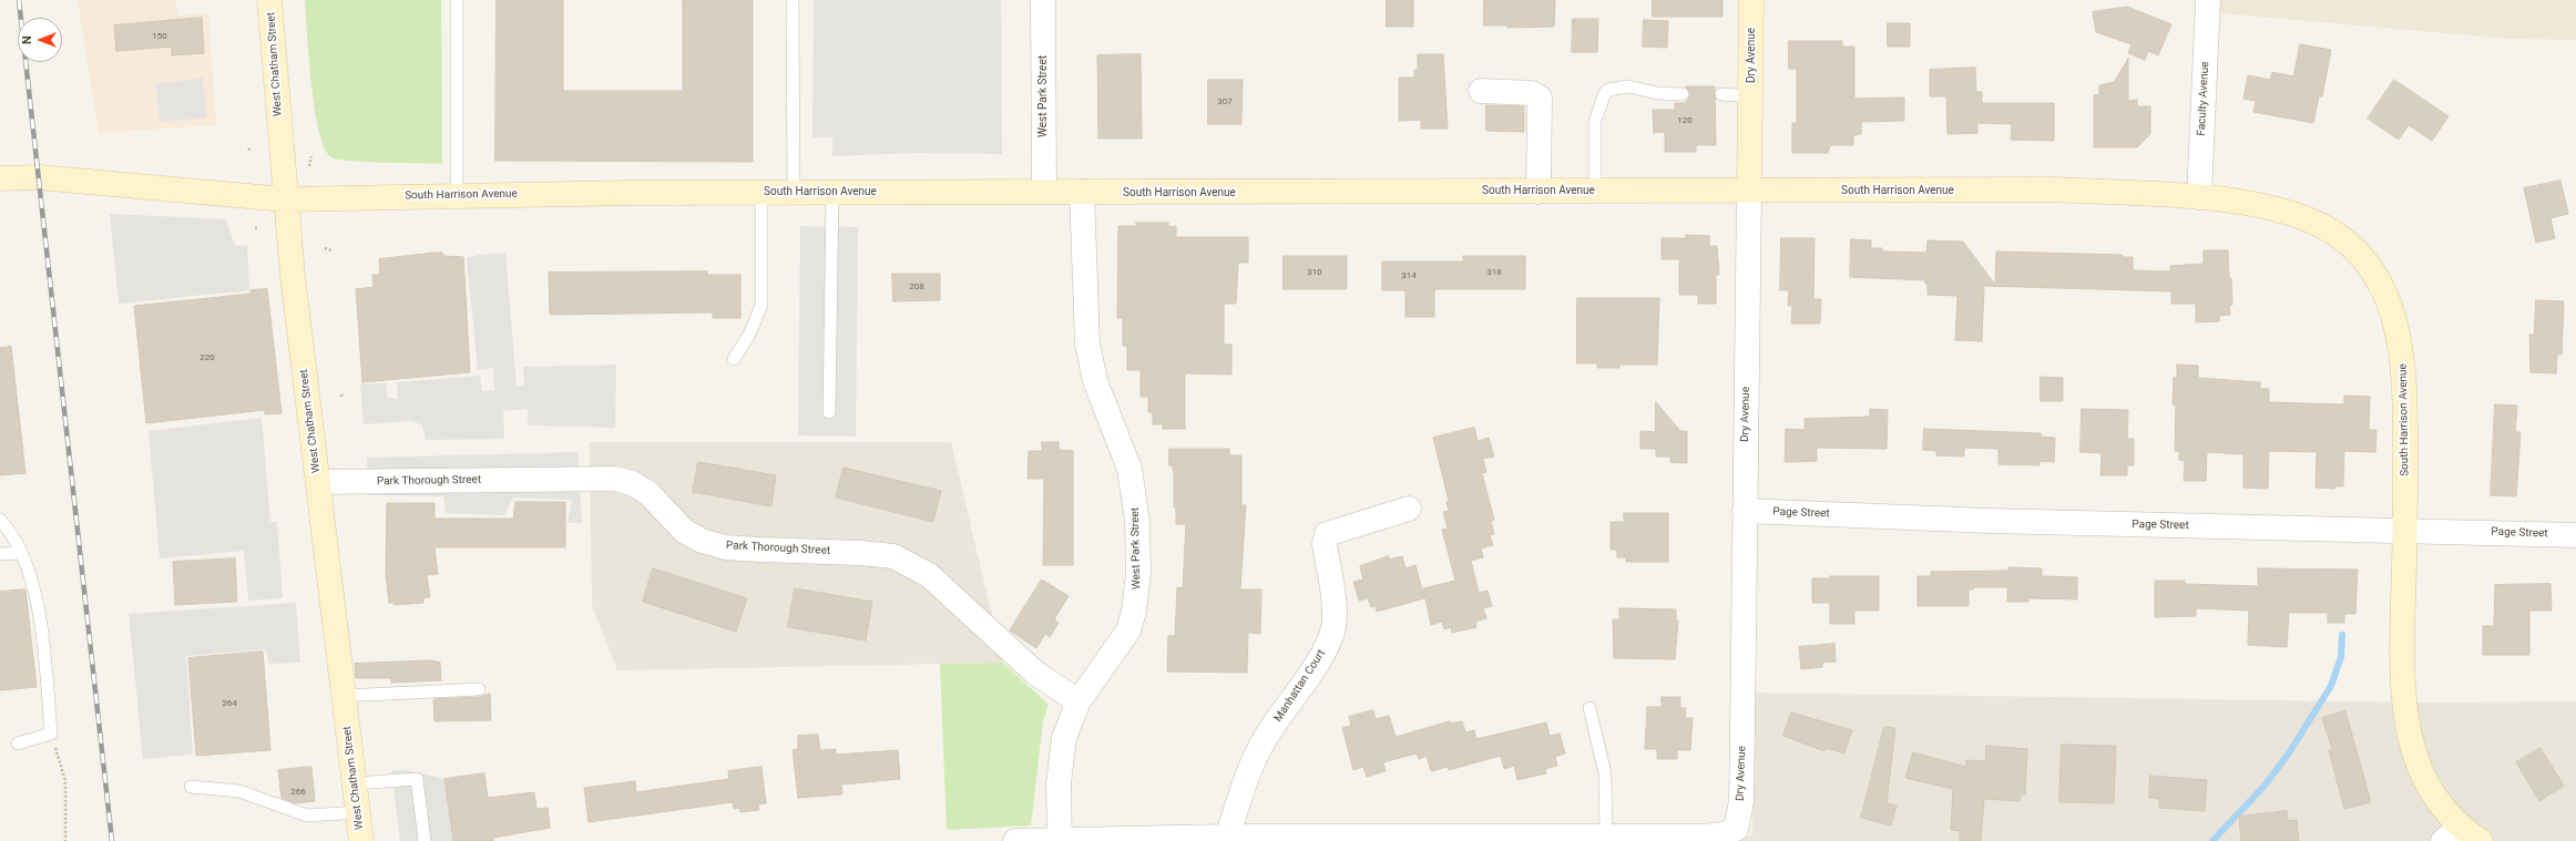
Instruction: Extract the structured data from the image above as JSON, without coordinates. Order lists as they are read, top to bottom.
{
  "streets": {
    "street": [
      "Dry Avenue",
      "West Chatham Street",
      "West Park Street",
      "Faculty Avenue",
      "South Harrison Avenue",
      "Park Thorough Street",
      "Page Street",
      "Manhattan Court"
    ]
  },
  "crossings": [
    ["Dry Avenue", "South Harrison Avenue"],
    ["Dry Avenue", "Page Street"],
    ["West Chatham Street", "South Harrison Avenue"],
    ["West Chatham Street", "Park Thorough Street"],
    ["West Park Street", "South Harrison Avenue"],
    ["West Park Street", "Park Thorough Street"],
    ["Faculty Avenue", "South Harrison Avenue"],
    ["South Harrison Avenue", "Page Street"]
  ],
  "house_numbers": [
    "150",
    "307",
    "120",
    "310",
    "318",
    "314",
    "208",
    "220",
    "264",
    "266"
  ],
  "north": "left"
}
